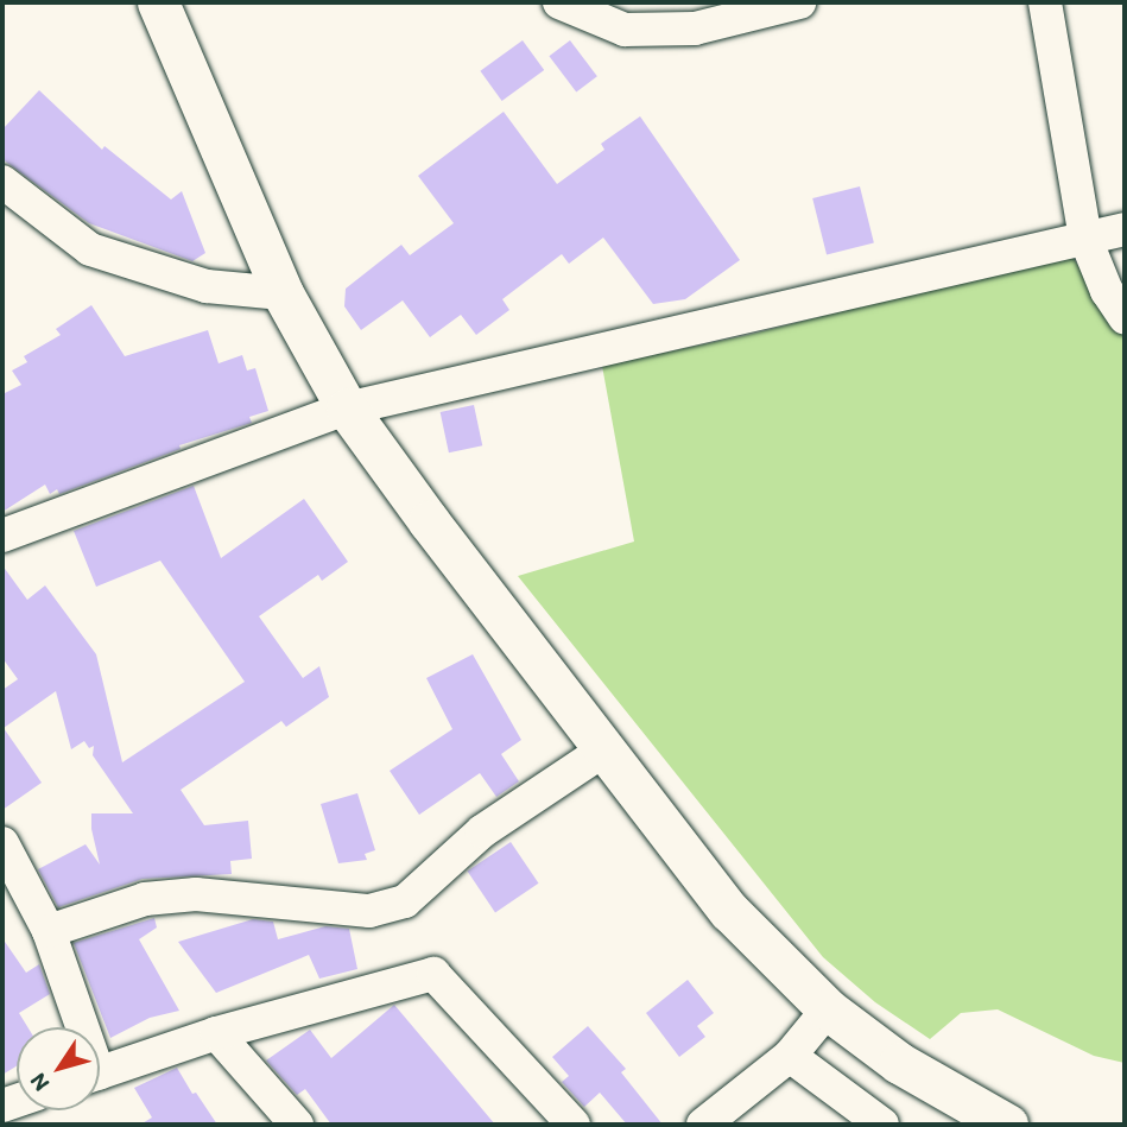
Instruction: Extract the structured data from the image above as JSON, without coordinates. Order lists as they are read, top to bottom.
{
  "north": "bottom left"
}
